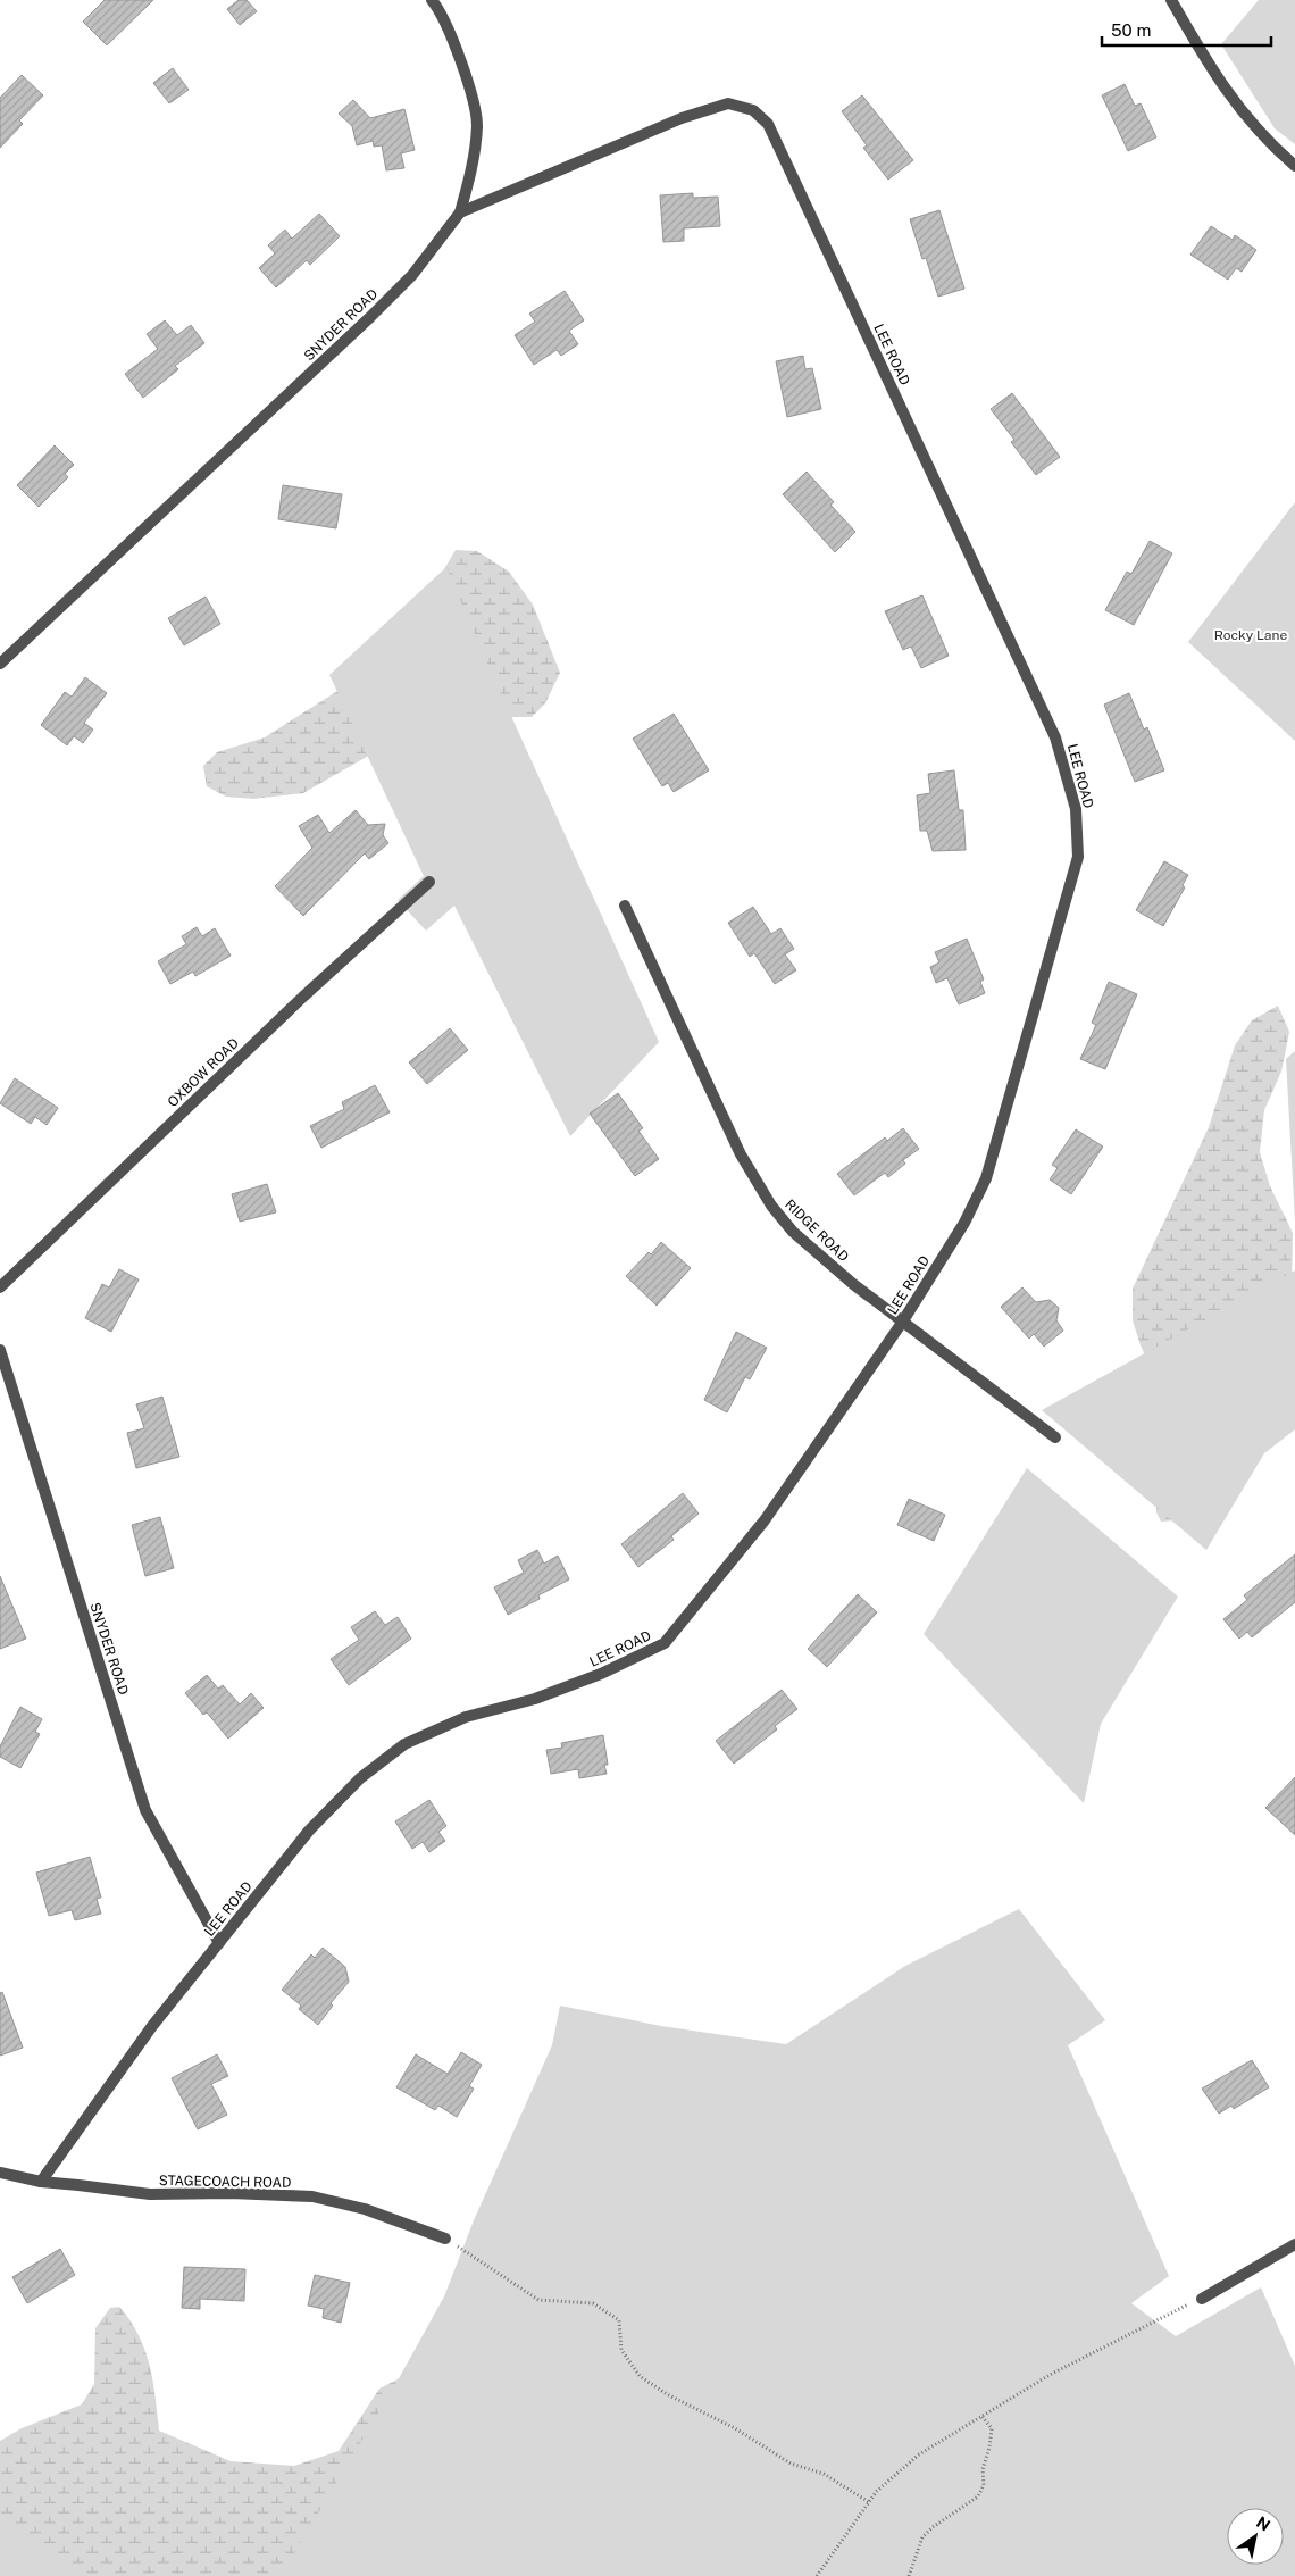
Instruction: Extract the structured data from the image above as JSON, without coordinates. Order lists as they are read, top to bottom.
{
  "streets": {
    "street": [
      "SNYDER ROAD",
      "LEE ROAD",
      "OXBOW ROAD",
      "RIDGE ROAD",
      "STAGECOACH ROAD"
    ]
  },
  "crossings": [
    ["SNYDER ROAD", "LEE ROAD"],
    ["LEE ROAD", "RIDGE ROAD"],
    ["LEE ROAD", "STAGECOACH ROAD"]
  ],
  "parks": ["Rocky Lane"],
  "scale_bar": "50 m",
  "north": "top right"
}
